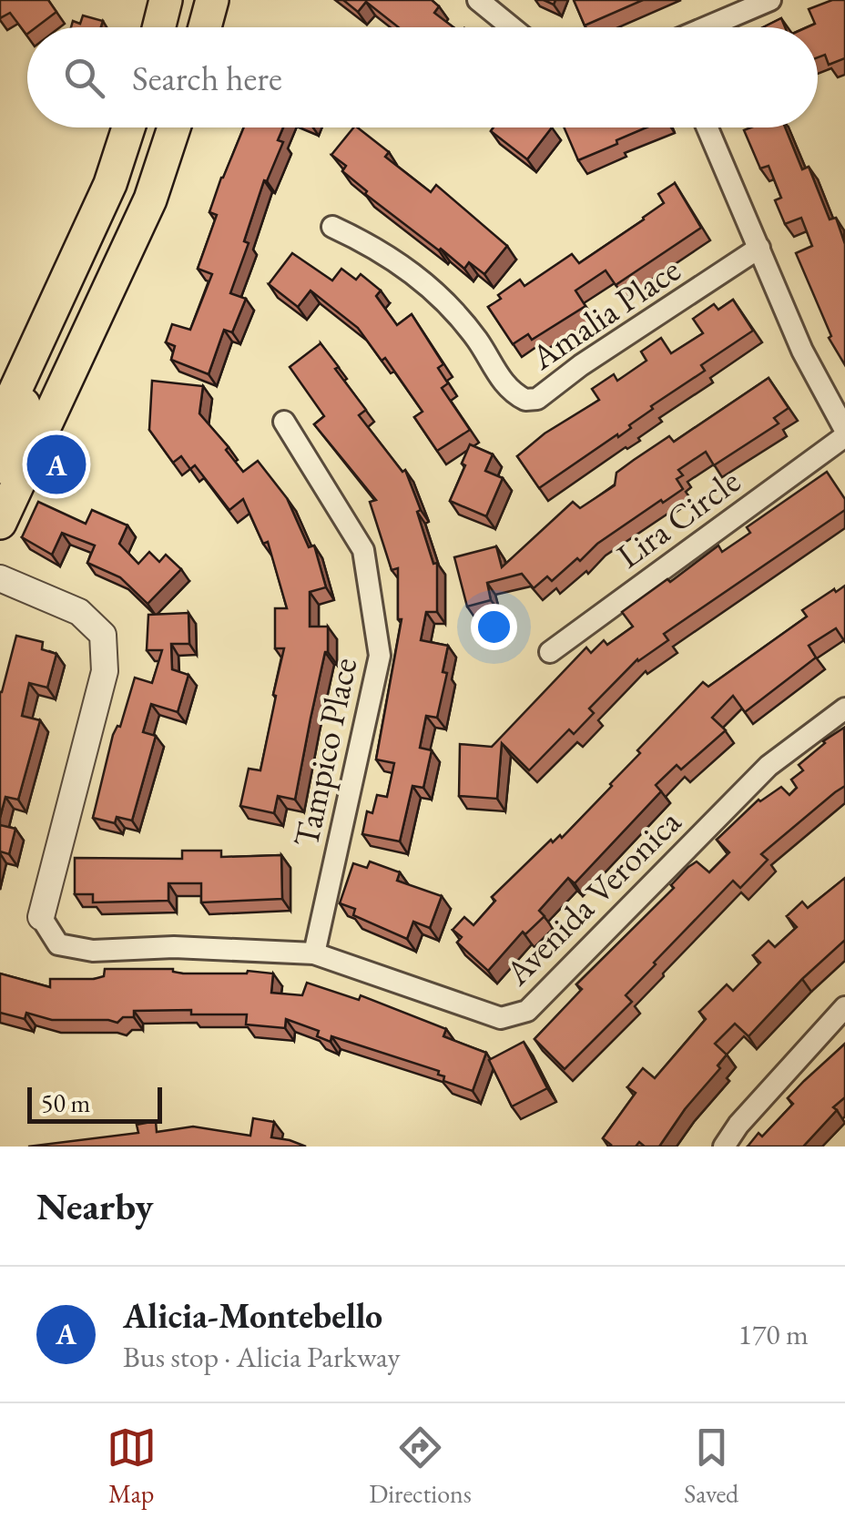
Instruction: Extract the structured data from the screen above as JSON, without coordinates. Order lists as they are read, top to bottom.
{
  "streets": {
    "street": [
      "Amalia Place",
      "Lira Circle",
      "Tampico Place",
      "Avenida Veronica"
    ]
  },
  "crossings": [
    ["Tampico Place", "Avenida Veronica"]
  ],
  "scale_bar": "50 m",
  "page": {
    "search": "Search here",
    "pins": "A",
    "scale": "50 m",
    "heading": "Nearby",
    "list": [
      {
        "mark": "A",
        "name": "Alicia-Montebello",
        "note": "Bus stop · Alicia Parkway",
        "value": "170 m"
      }
    ],
    "nav": ["Map", "Directions", "Saved"]
  }
}
